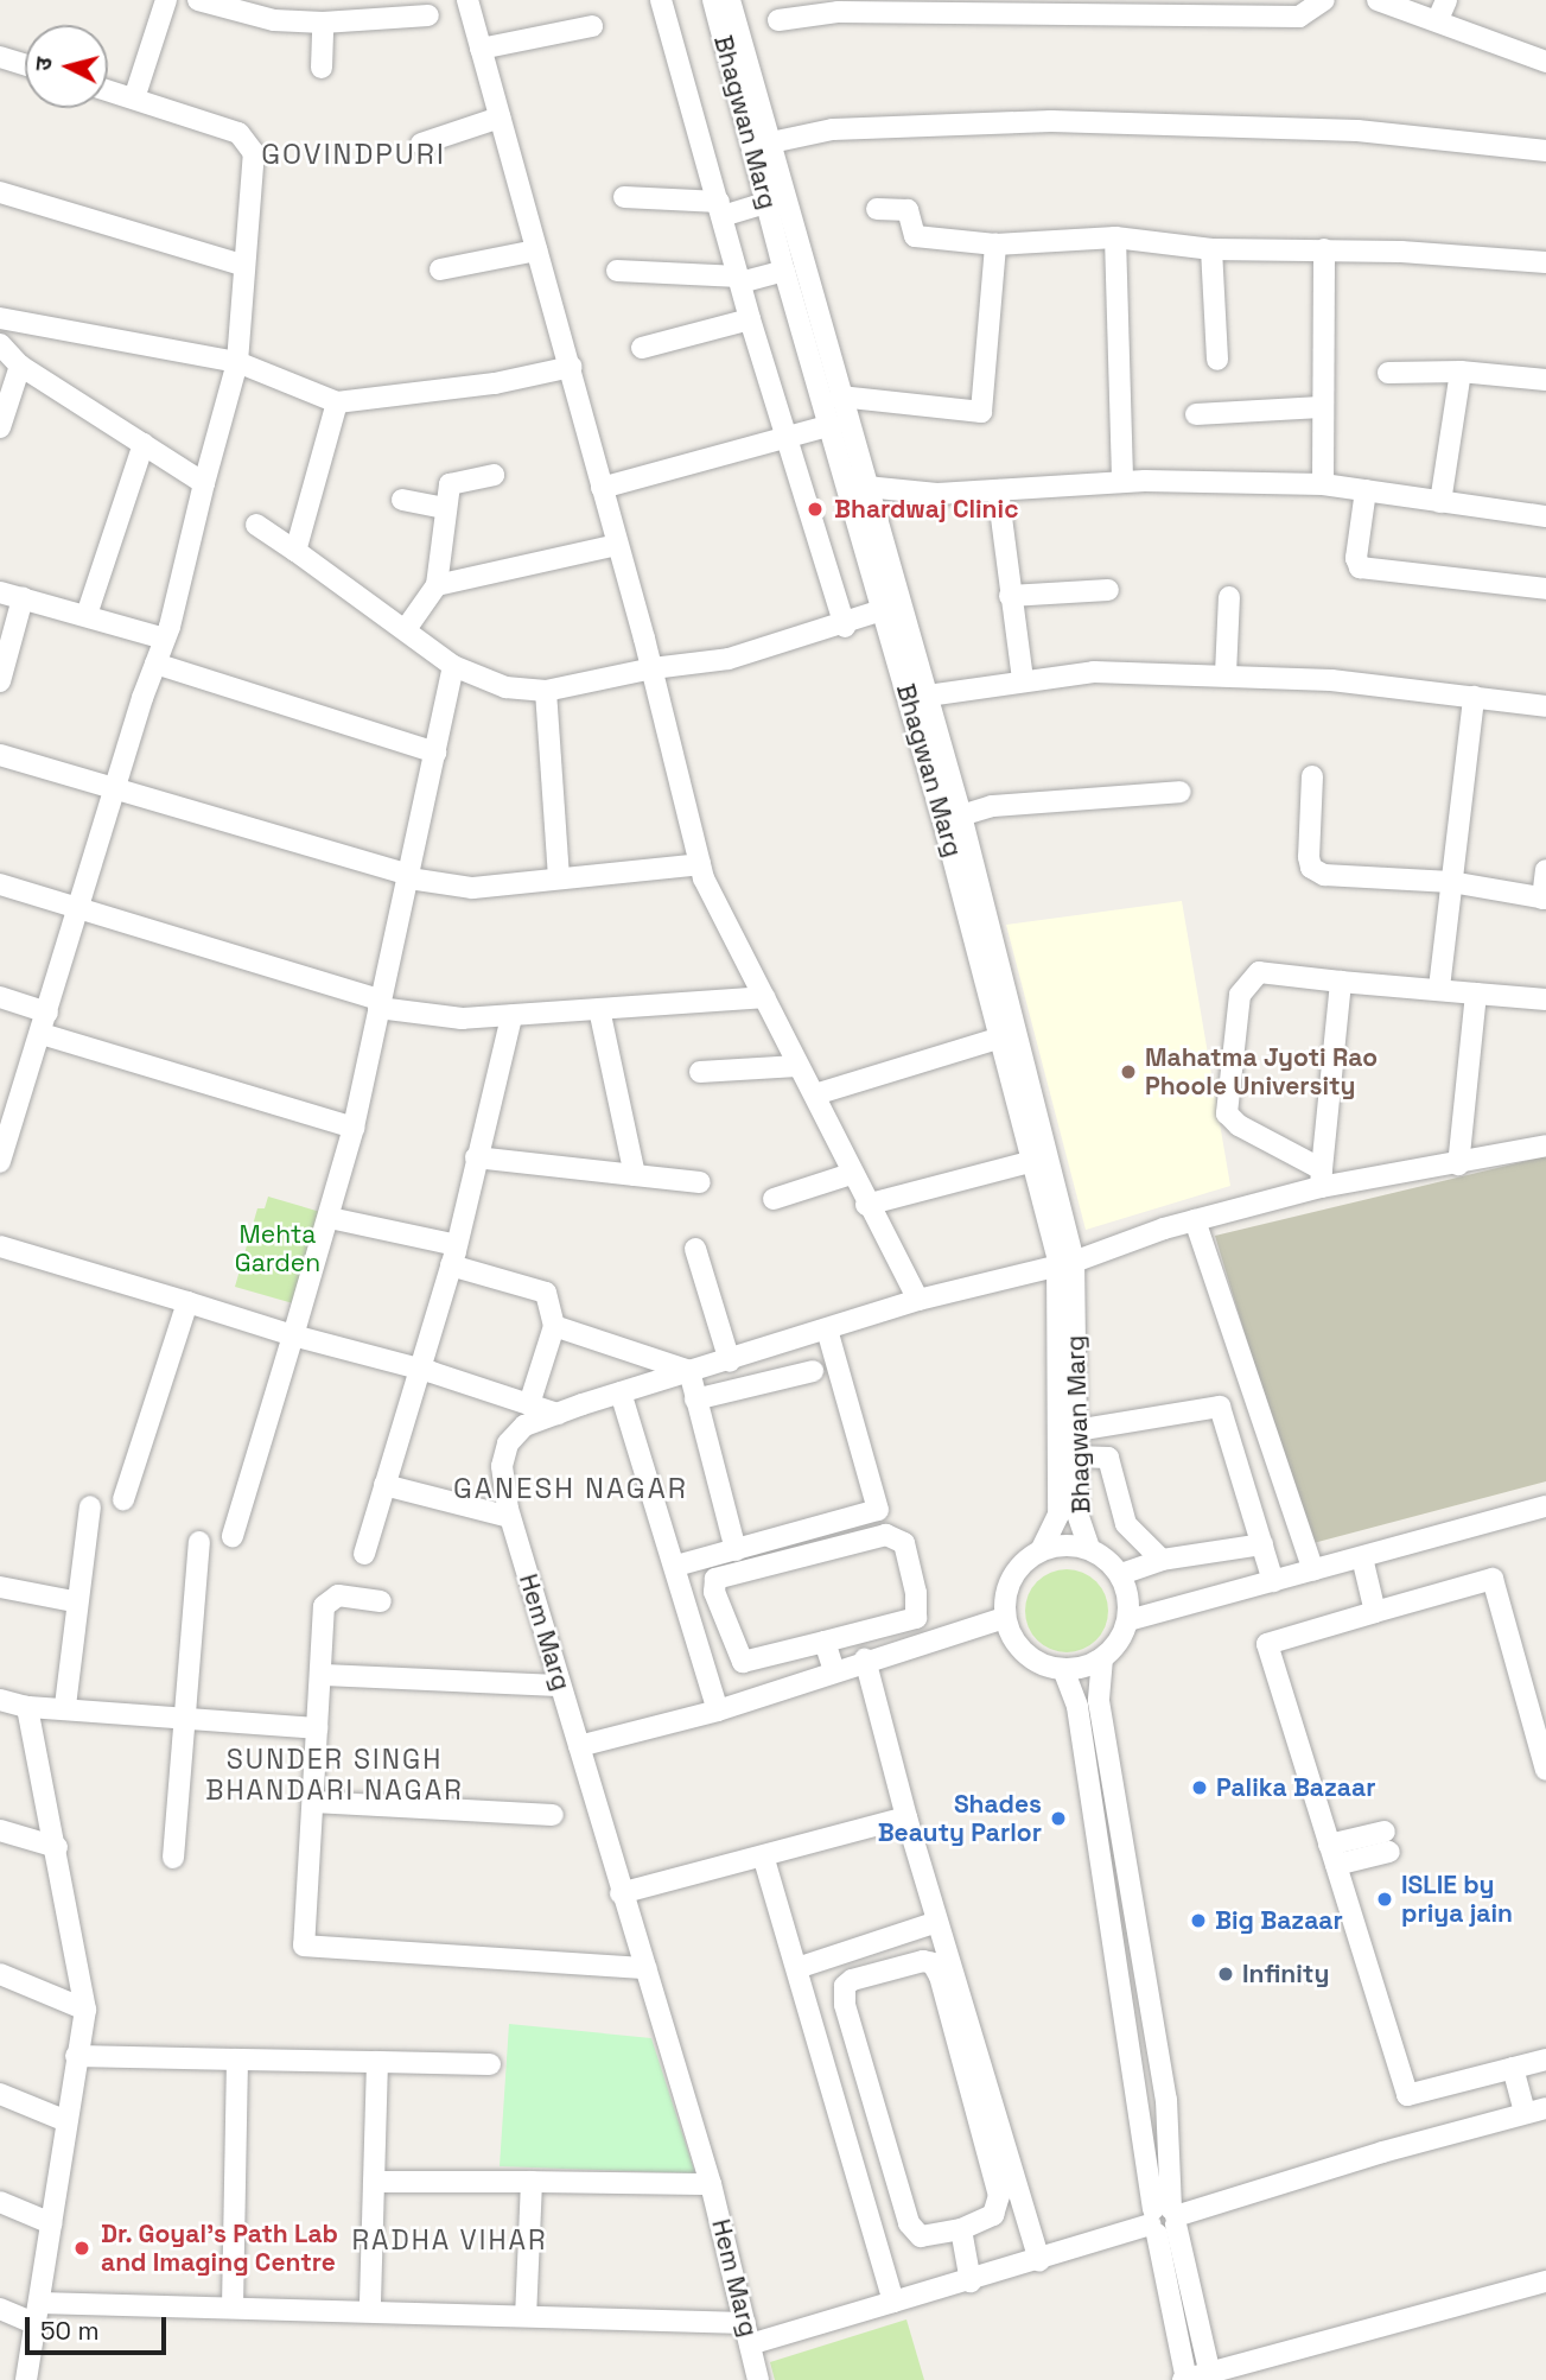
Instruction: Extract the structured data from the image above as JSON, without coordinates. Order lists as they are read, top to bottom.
{
  "streets": {
    "street": ["Bhagwan Marg", "Hem Marg"]
  },
  "crossings": [
    ["Bhagwan Marg", "Hem Marg"]
  ],
  "districts": [
    "GOVINDPURI",
    "GANESH NAGAR",
    "SUNDER SINGH BHANDARI NAGAR",
    "RADHA VIHAR"
  ],
  "parks": ["Mehta Garden"],
  "places": [
    "Bhardwaj Clinic",
    "Mahatma Jyoti Rao Phoole University",
    "Palika Bazaar",
    "Shades Beauty Parlor",
    "ISLIE by priya jain",
    "Big Bazaar",
    "Infinity",
    "Dr. Goyal's Path Lab and Imaging Centre"
  ],
  "scale_bar": "50 m",
  "north": "left"
}
